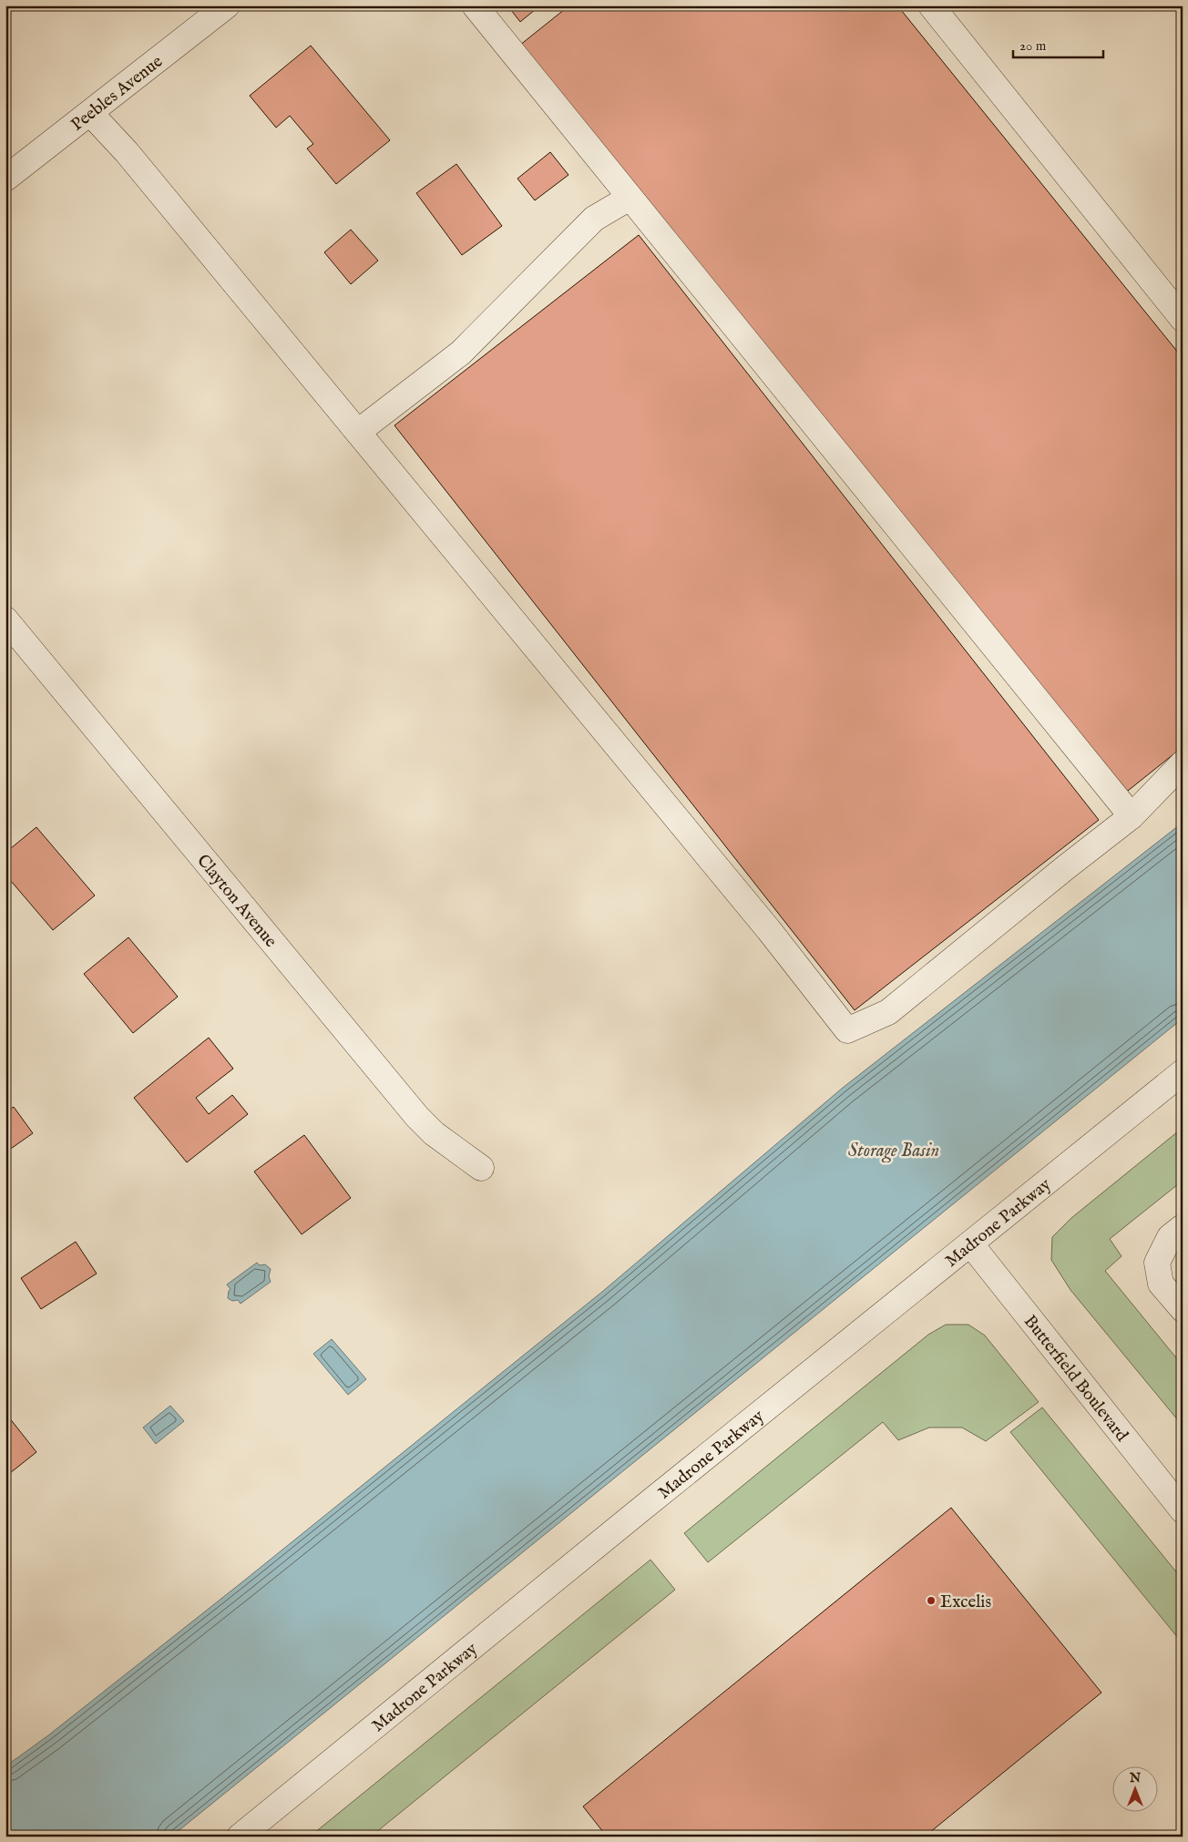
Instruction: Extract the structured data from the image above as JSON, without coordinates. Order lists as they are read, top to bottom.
{
  "streets": {
    "street": [
      "Peebles Avenue",
      "Clayton Avenue",
      "Madrone Parkway",
      "Butterfield Boulevard"
    ]
  },
  "crossings": [
    ["Madrone Parkway", "Butterfield Boulevard"]
  ],
  "water": ["Storage Basin"],
  "places": ["Excelis"],
  "scale_bar": "20 m",
  "north": "top"
}
